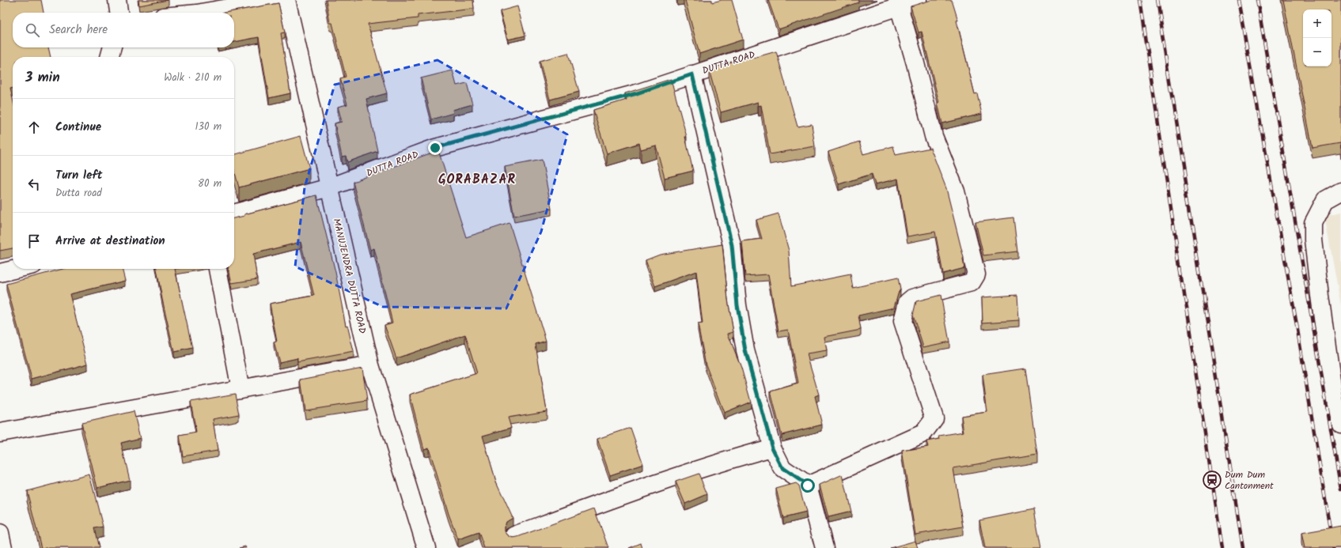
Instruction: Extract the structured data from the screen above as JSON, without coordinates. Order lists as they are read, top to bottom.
{
  "streets": {
    "street": ["DUTTA ROAD", "MANUJENDRA DUTTA ROAD"]
  },
  "crossings": [
    ["DUTTA ROAD", "MANUJENDRA DUTTA ROAD"]
  ],
  "districts": ["GORABAZAR"],
  "places": {
    "station": ["Dum Dum Cantonment"]
  },
  "page": {
    "map_buttons": ["+", "−"],
    "search": "Search here",
    "heading": ["3 min", "Walk · 210 m"],
    "list": [
      ["Continue", "130 m"],
      ["Turn left", "Dutta road", "80 m"],
      "Arrive at destination"
    ]
  }
}
